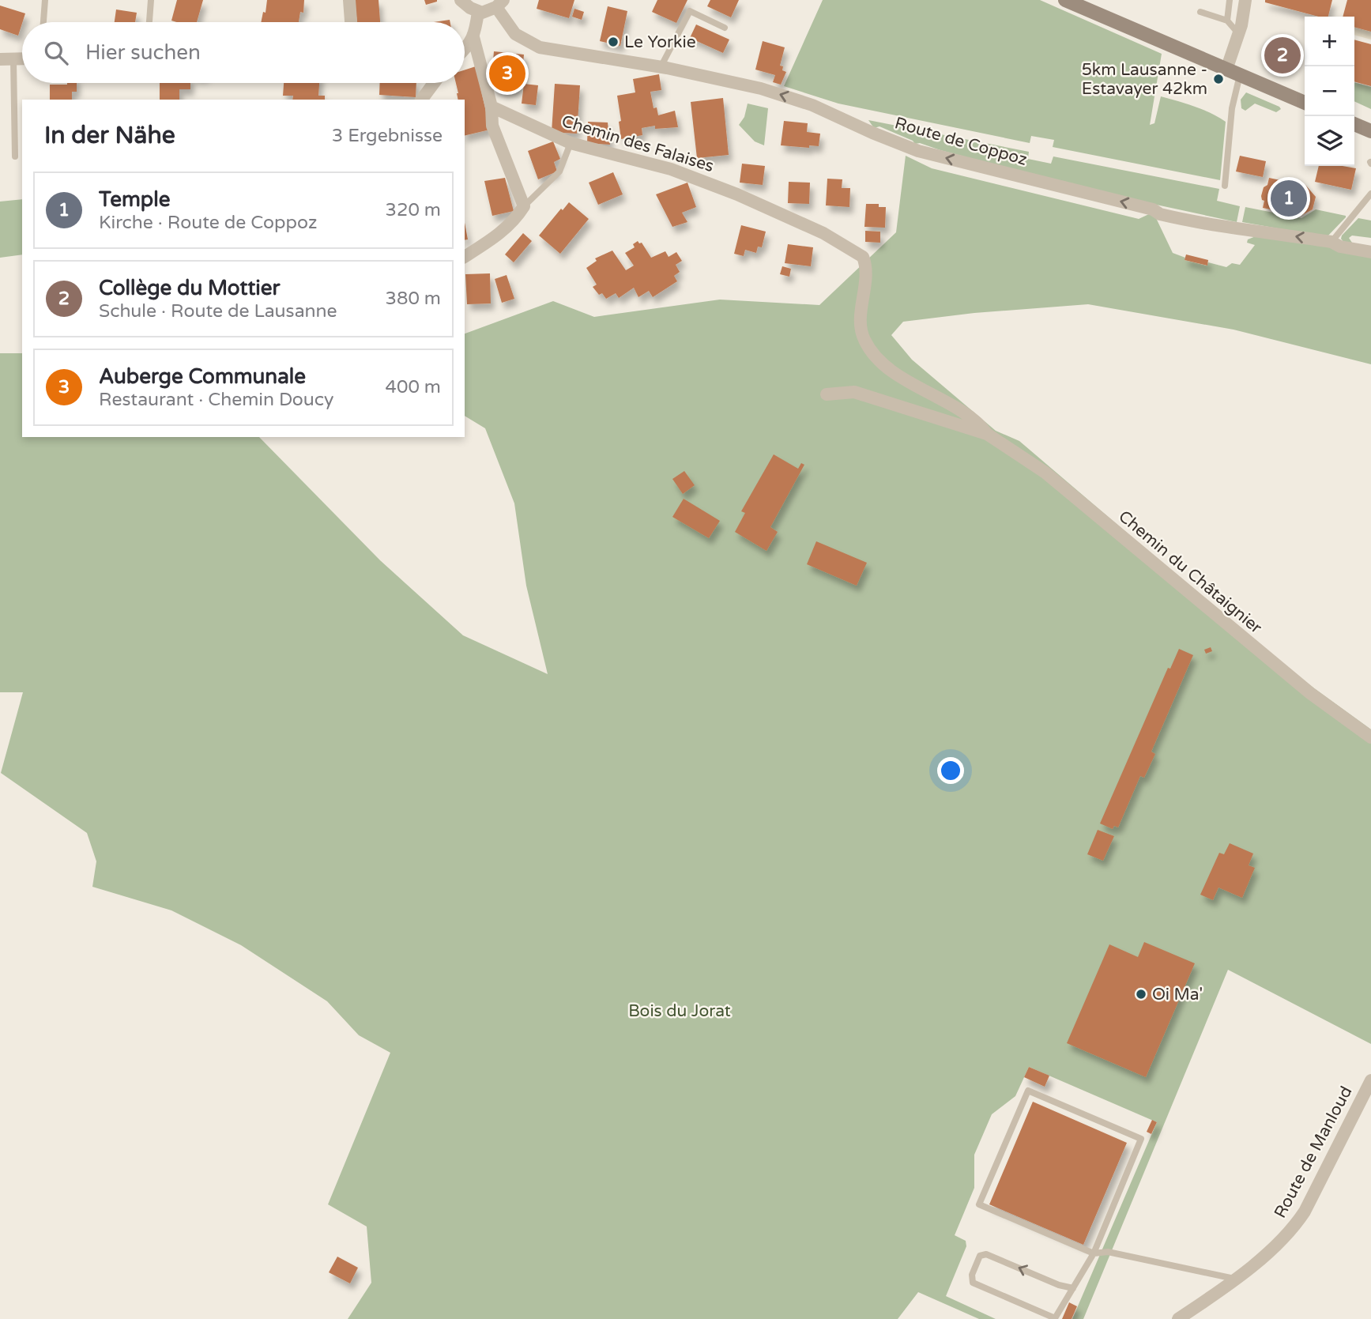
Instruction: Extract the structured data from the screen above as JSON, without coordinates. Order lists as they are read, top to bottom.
{
  "streets": {
    "street": [
      "Route de Coppoz",
      "Chemin des Falaises",
      "Chemin du Châtaignier",
      "Route de Manloud"
    ]
  },
  "crossings": [
    ["Chemin des Falaises", "Chemin du Châtaignier"]
  ],
  "one_way": ["Route de Coppoz"],
  "parks": ["Bois du Jorat"],
  "places": ["Le Yorkie", "5km Lausanne - Estavayer 42km", "Oi Ma'"],
  "page": {
    "map_buttons": ["+", "−"],
    "search": "Hier suchen",
    "pins": ["2", "3", "1"],
    "heading": ["In der Nähe", "3 Ergebnisse"],
    "list": [
      {
        "mark": "1",
        "name": "Temple",
        "note": "Kirche · Route de Coppoz",
        "value": "320 m"
      },
      {
        "mark": "2",
        "name": "Collège du Mottier",
        "note": "Schule · Route de Lausanne",
        "value": "380 m"
      },
      {
        "mark": "3",
        "name": "Auberge Communale",
        "note": "Restaurant · Chemin Doucy",
        "value": "400 m"
      }
    ]
  }
}
